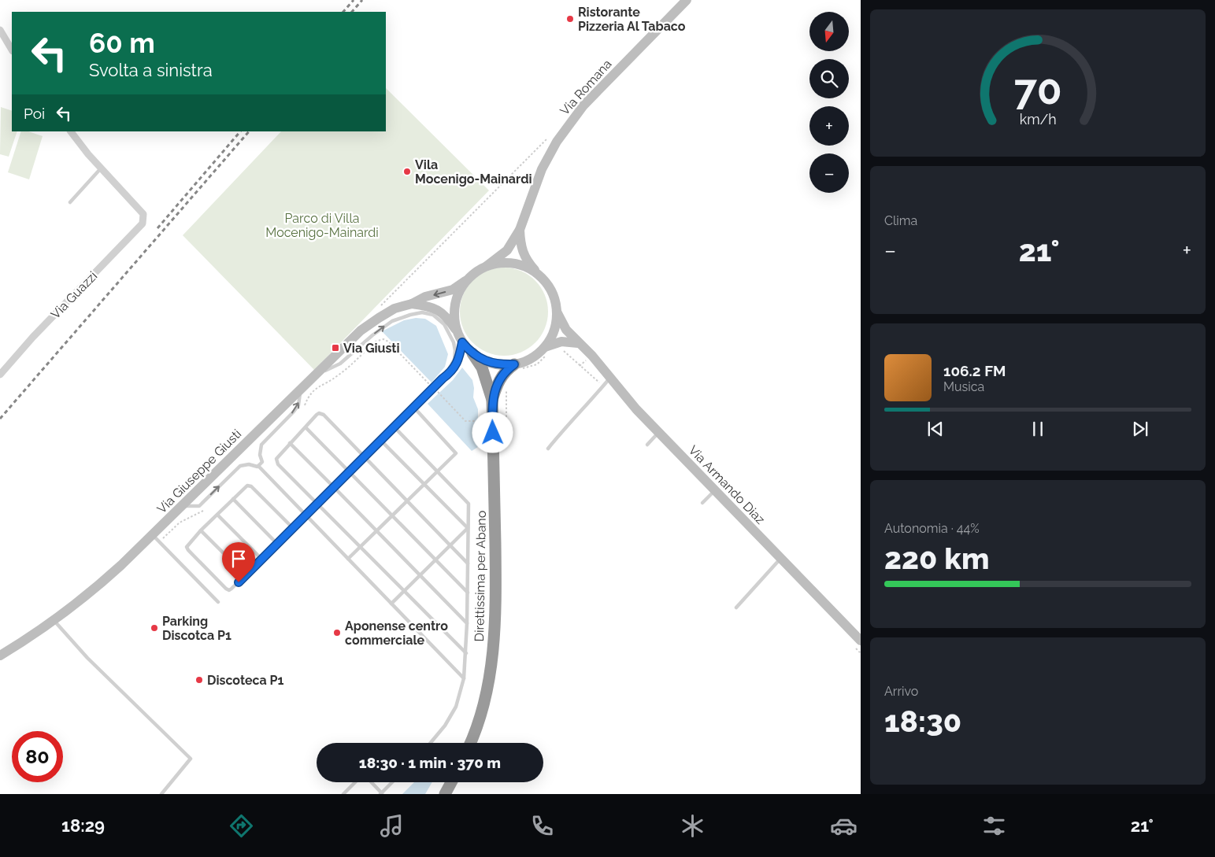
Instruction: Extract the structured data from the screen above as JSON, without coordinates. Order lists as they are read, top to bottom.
{
  "streets": {
    "highway": ["Direttissima per Abano"],
    "street": [
      "Via Romana",
      "Via Guazzi",
      "Via Giuseppe Giusti",
      "Via Armando Diaz"
    ]
  },
  "crossings": [
    ["Via Romana", "Via Giuseppe Giusti"],
    ["Via Romana", "Via Armando Diaz"],
    ["Via Romana", "Direttissima per Abano"],
    ["Via Giuseppe Giusti", "Via Armando Diaz"],
    ["Via Giuseppe Giusti", "Direttissima per Abano"],
    ["Via Armando Diaz", "Direttissima per Abano"]
  ],
  "parks": ["Parco di Villa Mocenigo-Mainardi"],
  "places": {
    "other": [
      "Ristorante Pizzeria Al Tabaco",
      "Vila Mocenigo-Mainardi",
      "Parking Discotca P1",
      "Aponense centro commerciale",
      "Discoteca P1"
    ],
    "transit": ["Via Giusti"]
  },
  "north": "bottom",
  "page": {
    "map_buttons": ["+", "−"],
    "turn": ["60 m", "Svolta a sinistra"],
    "then": "Poi",
    "tile": [
      "Clima",
      ["Autonomia · 44%", "220 km"],
      ["Arrivo", "18:30"]
    ],
    "heat": ["−", "21°", "+"],
    "song": ["106.2 FM", "Musica"],
    "limit": "80",
    "trip": "18:30 · 1 min · 370 m",
    "tabs": ["18:29", "21°"],
    "gauge": ["70", "km/h"]
  }
}
